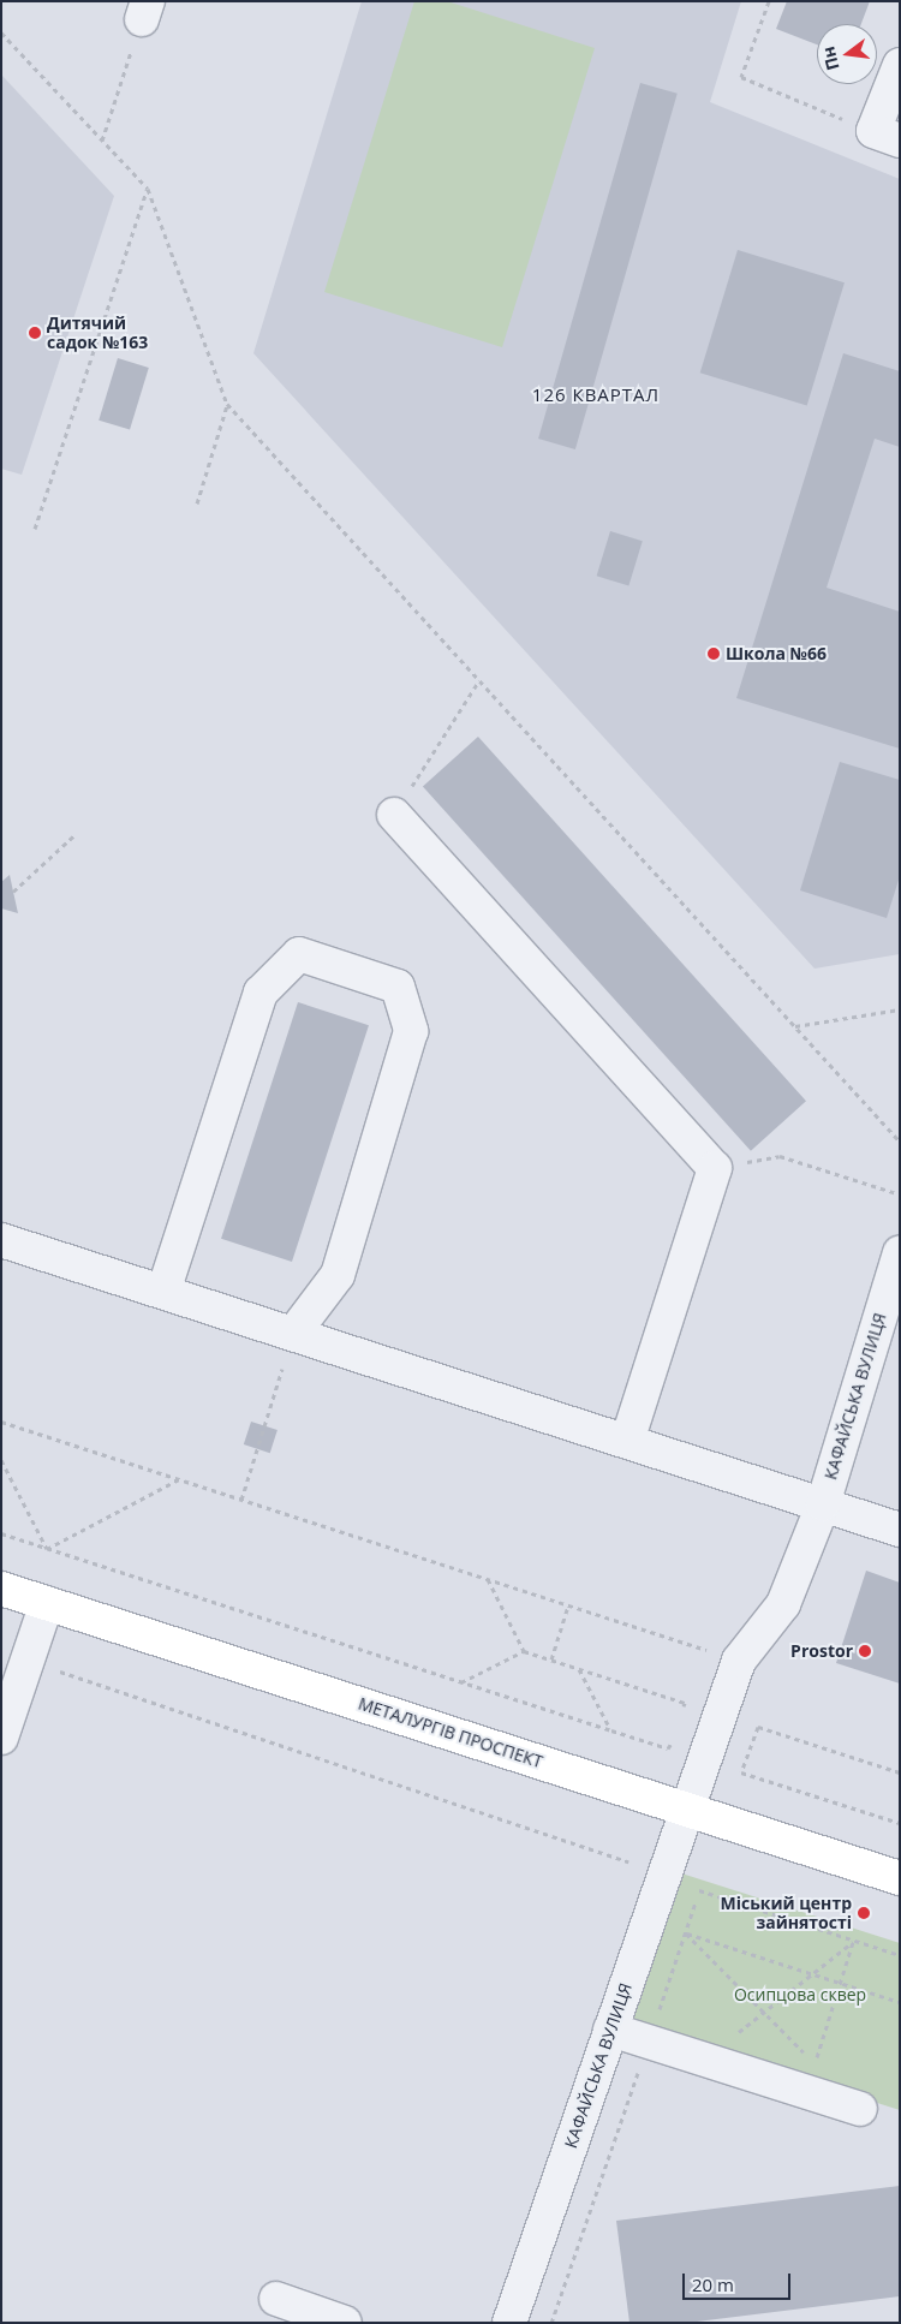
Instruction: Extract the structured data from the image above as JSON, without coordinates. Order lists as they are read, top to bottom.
{
  "streets": {
    "highway": ["МЕТАЛУРГІВ ПРОСПЕКТ"],
    "street": ["КАФАЙСЬКА ВУЛИЦЯ"]
  },
  "crossings": [
    ["КАФАЙСЬКА ВУЛИЦЯ", "МЕТАЛУРГІВ ПРОСПЕКТ"]
  ],
  "districts": ["126 КВАРТАЛ"],
  "parks": ["Осипцова сквер"],
  "places": [
    "Дитячий садок №163",
    "Школа №66",
    "Prostor",
    "Міський центр зайнятості"
  ],
  "scale_bar": "20 m",
  "north": "left"
}
